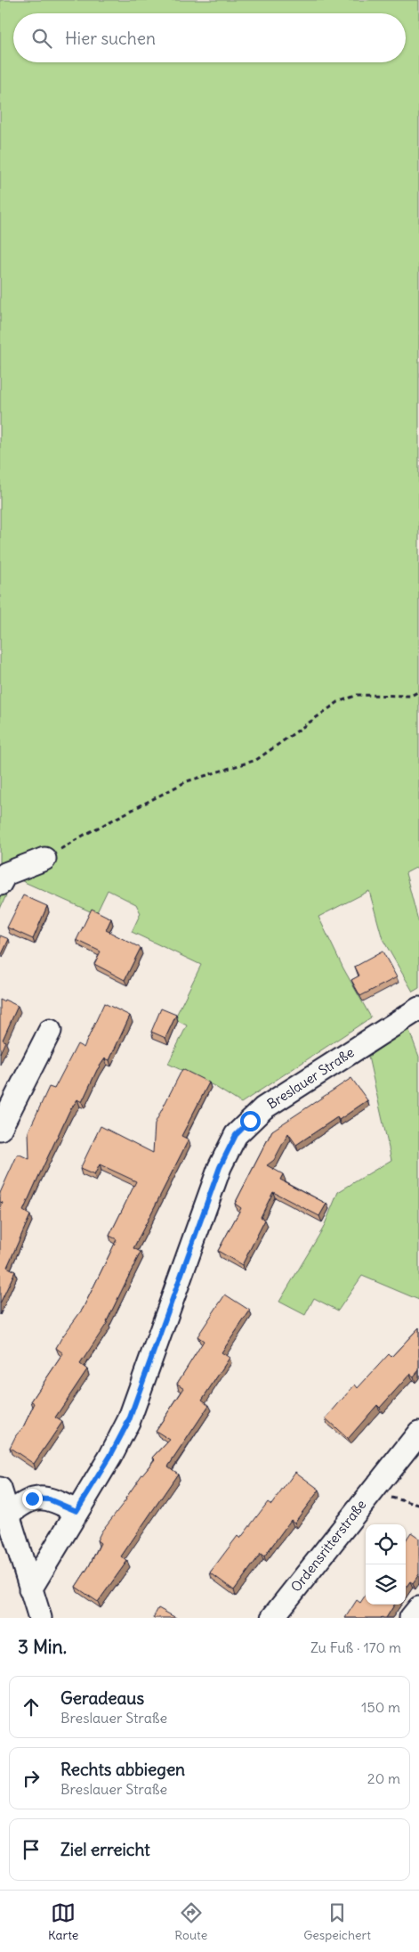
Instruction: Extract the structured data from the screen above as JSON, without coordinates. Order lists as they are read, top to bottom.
{
  "streets": {
    "street": ["Breslauer Straße", "Ordensritterstraße"]
  },
  "page": {
    "search": "Hier suchen",
    "heading": ["3 Min.", "Zu Fuß · 170 m"],
    "list": [
      ["Geradeaus", "Breslauer Straße", "150 m"],
      ["Rechts abbiegen", "Breslauer Straße", "20 m"],
      "Ziel erreicht"
    ],
    "nav": ["Karte", "Route", "Gespeichert"]
  }
}
